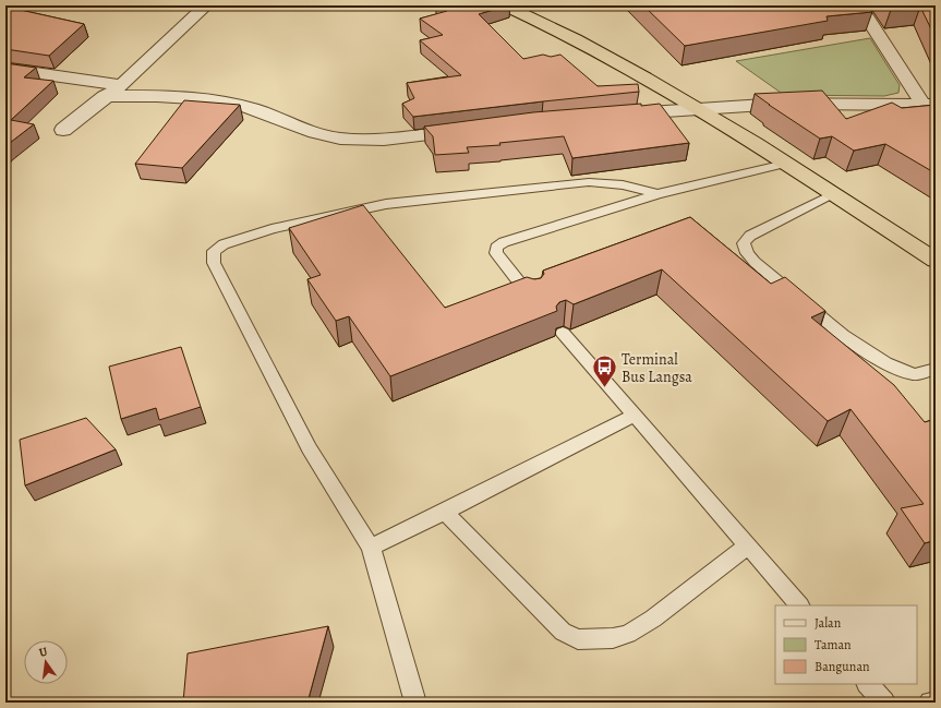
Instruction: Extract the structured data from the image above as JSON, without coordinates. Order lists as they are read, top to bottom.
{
  "places": {
    "bus stop": ["Terminal Bus Langsa"]
  },
  "legend": ["Jalan", "Taman", "Bangunan"],
  "north": "top"
}
